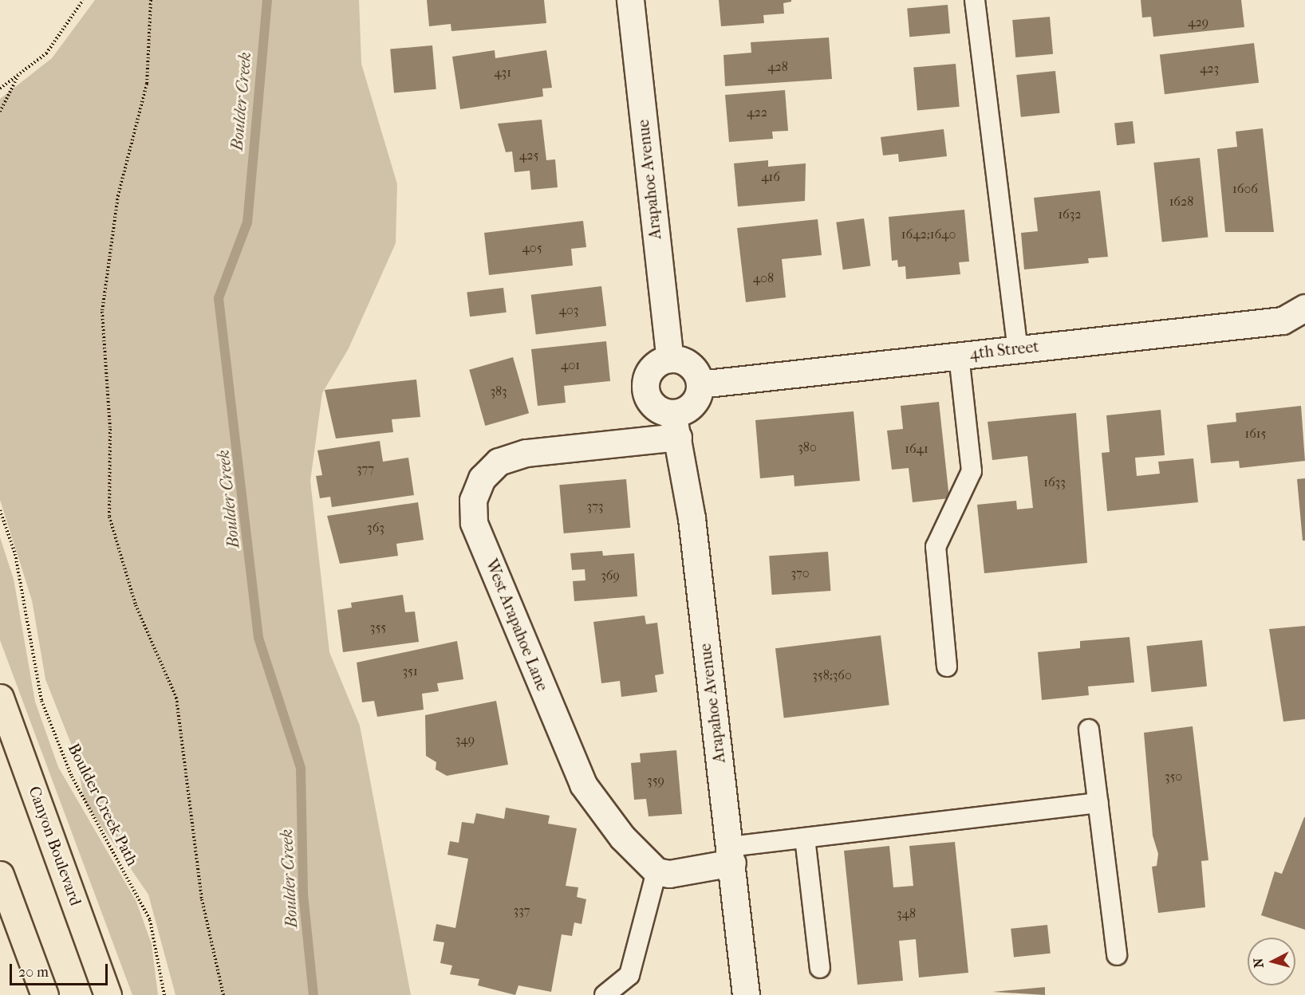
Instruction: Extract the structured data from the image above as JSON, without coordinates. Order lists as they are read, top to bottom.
{
  "streets": {
    "main road": ["Canyon Boulevard"],
    "street": ["Arapahoe Avenue", "4th Street", "West Arapahoe Lane"],
    "path": ["Boulder Creek Path"]
  },
  "crossings": [
    ["Arapahoe Avenue", "4th Street"],
    ["Arapahoe Avenue", "West Arapahoe Lane"],
    ["4th Street", "West Arapahoe Lane"]
  ],
  "water": ["Boulder Creek"],
  "house_numbers": [
    "429",
    "428",
    "423",
    "431",
    "422",
    "425",
    "416",
    "1606",
    "1628",
    "1632",
    "1642;1640",
    "405",
    "408",
    "403",
    "401",
    "383",
    "1615",
    "380",
    "1641",
    "377",
    "1633",
    "373",
    "363",
    "370",
    "369",
    "355",
    "351",
    "358;360",
    "349",
    "350",
    "359",
    "337",
    "348"
  ],
  "scale_bar": "20 m",
  "north": "left"
}
